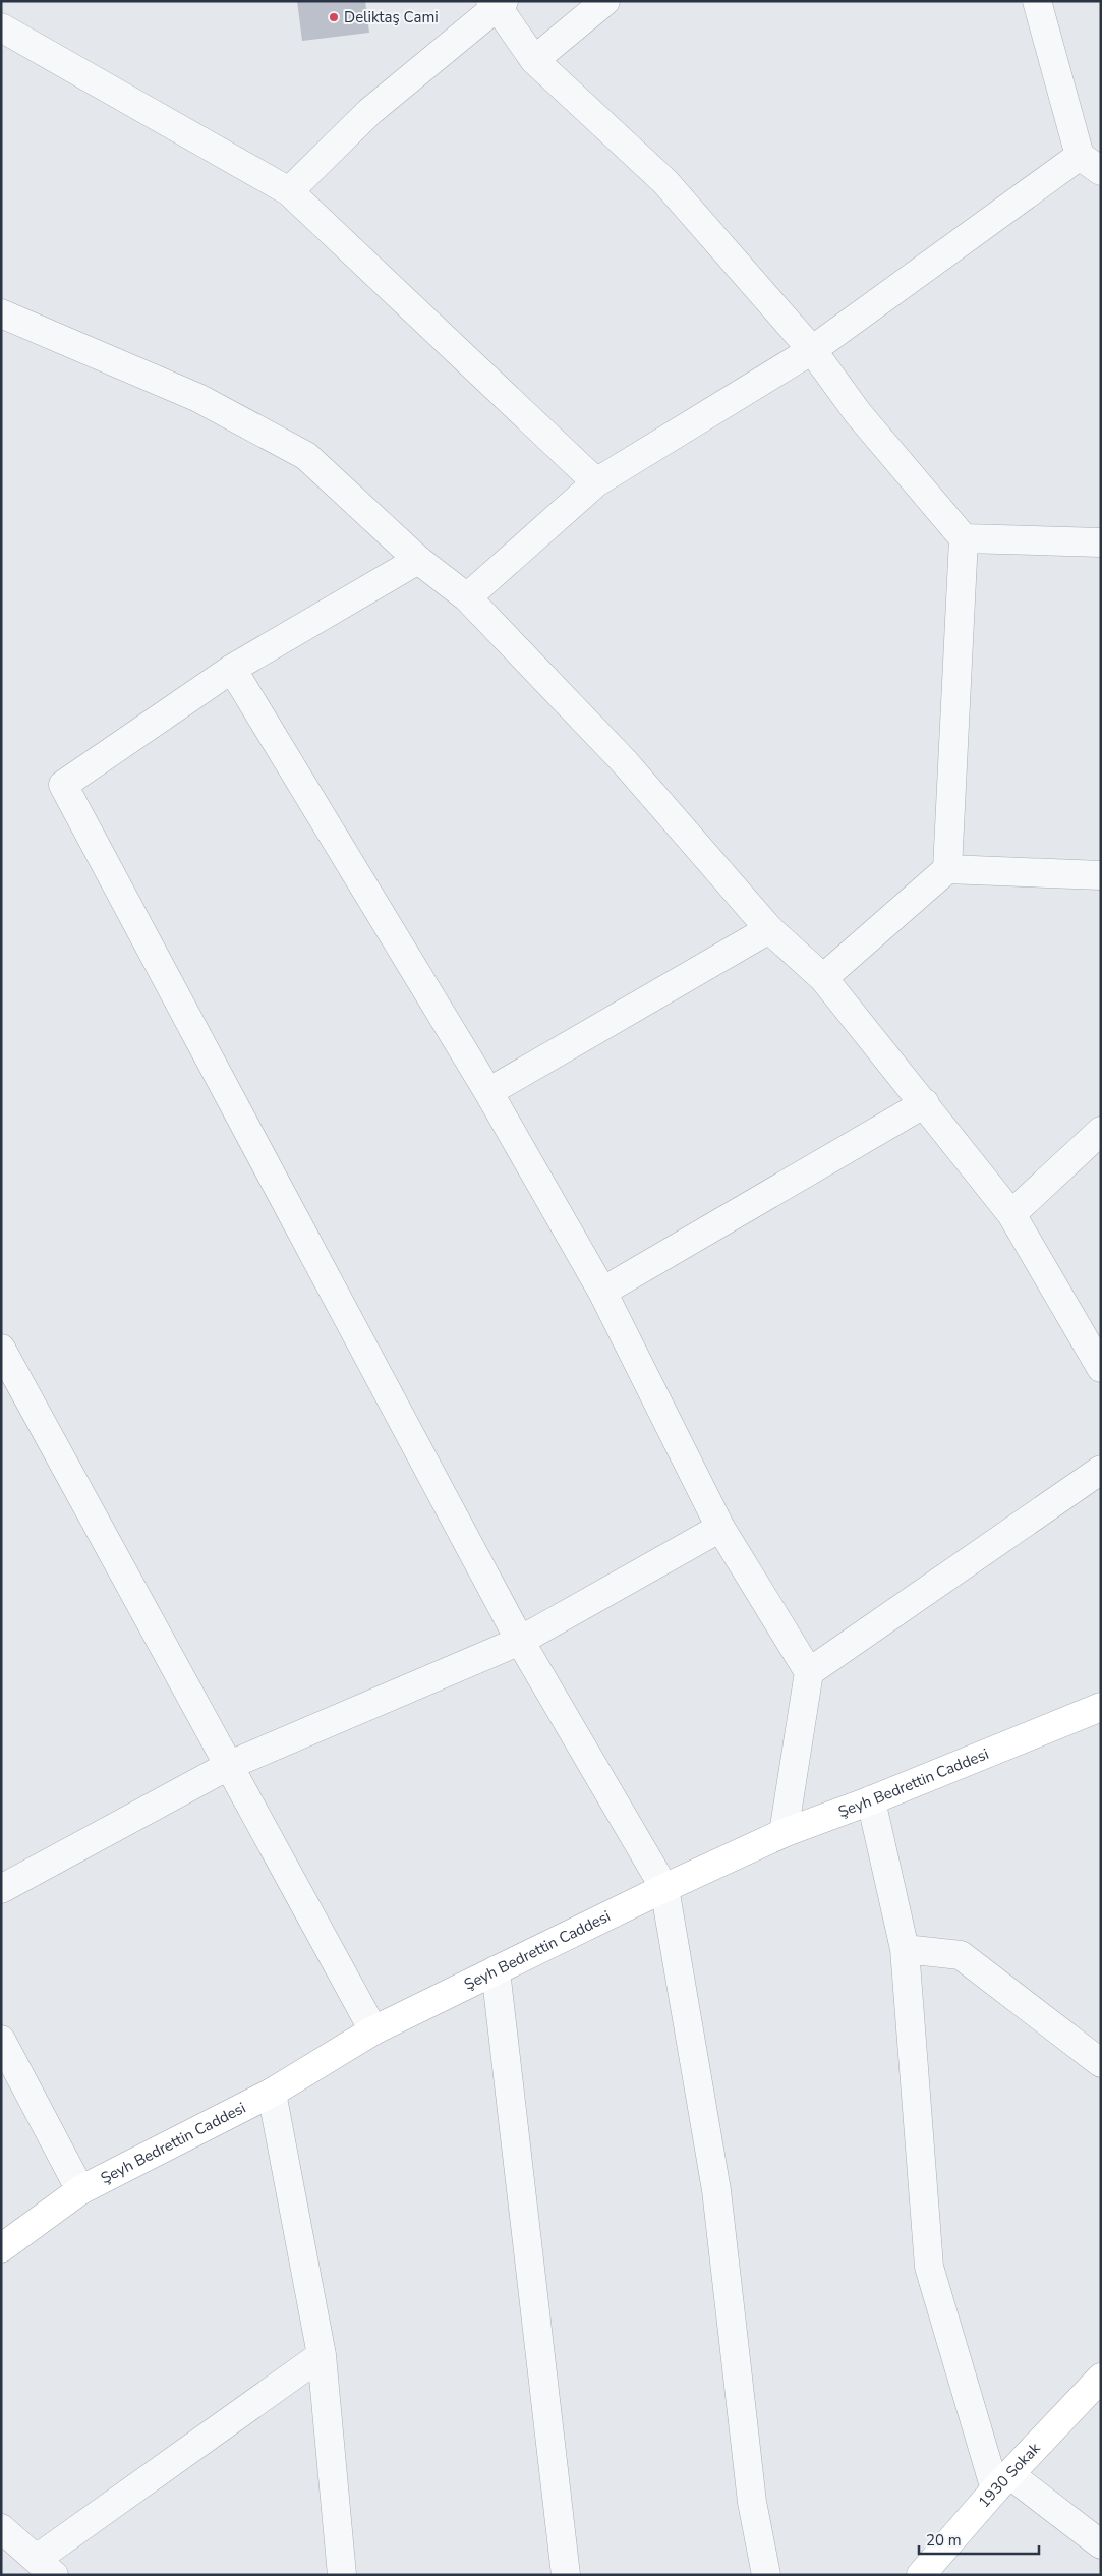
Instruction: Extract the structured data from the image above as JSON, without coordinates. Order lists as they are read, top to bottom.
{
  "streets": {
    "main road": ["Şeyh Bedrettin Caddesi", "1930 Sokak"]
  },
  "places": ["Deliktaş Cami"],
  "scale_bar": "20 m"
}
